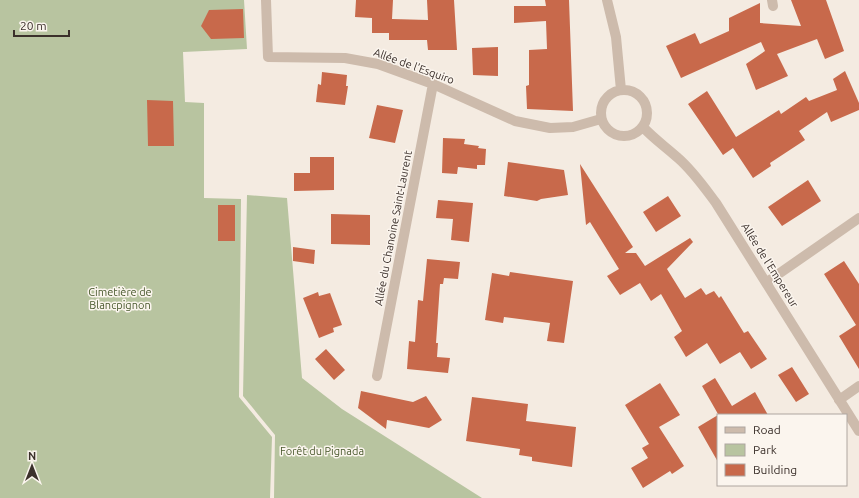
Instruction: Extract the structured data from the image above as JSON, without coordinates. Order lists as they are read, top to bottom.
{
  "streets": {
    "street": ["Allée de l'Esquiro", "Allée du Chanoine Saint-Laurent", "Allée de l'Empereur"]
  },
  "crossings": [
    ["Allée de l'Esquiro", "Allée du Chanoine Saint-Laurent"],
    ["Allée de l'Esquiro", "Allée de l'Empereur"]
  ],
  "parks": ["Cimetière de Blancpignon", "Forêt du Pignada"],
  "legend": ["Road", "Park", "Building"],
  "scale_bar": "20 m",
  "north": "top"
}
